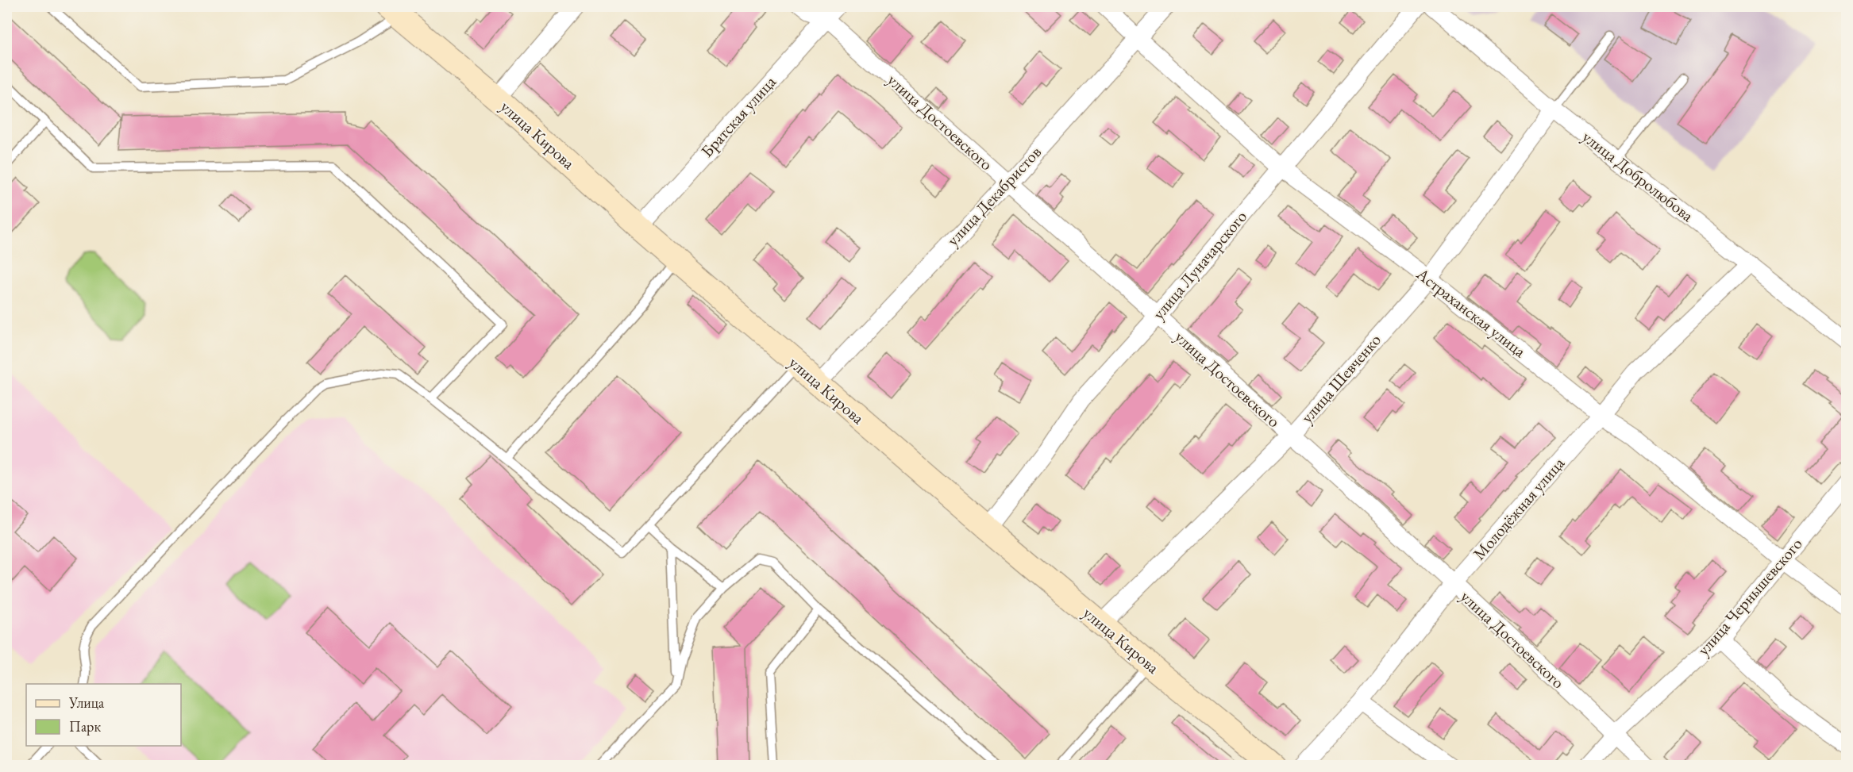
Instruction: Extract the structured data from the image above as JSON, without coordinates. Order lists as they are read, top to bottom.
{
  "streets": {
    "main road": ["улица Кирова"],
    "street": [
      "Братская улица",
      "улица Достоевского",
      "улица Добролюбова",
      "улица Декабристов",
      "улица Луначарского",
      "Астраханская улица",
      "улица Шевченко",
      "Молодёжная улица",
      "улица Чернышевского"
    ]
  },
  "crossings": [
    ["Братская улица", "улица Достоевского"],
    ["Братская улица", "улица Кирова"],
    ["улица Достоевского", "улица Декабристов"],
    ["улица Достоевского", "улица Луначарского"],
    ["улица Достоевского", "улица Шевченко"],
    ["улица Достоевского", "Молодёжная улица"],
    ["улица Достоевского", "улица Чернышевского"],
    ["улица Кирова", "улица Декабристов"],
    ["улица Кирова", "улица Луначарского"],
    ["улица Кирова", "улица Шевченко"],
    ["улица Добролюбова", "улица Шевченко"],
    ["улица Добролюбова", "Молодёжная улица"],
    ["улица Декабристов", "Астраханская улица"],
    ["улица Луначарского", "Астраханская улица"],
    ["Астраханская улица", "улица Шевченко"],
    ["Астраханская улица", "Молодёжная улица"],
    ["Астраханская улица", "улица Чернышевского"]
  ],
  "legend": ["Улица", "Парк"]
}
